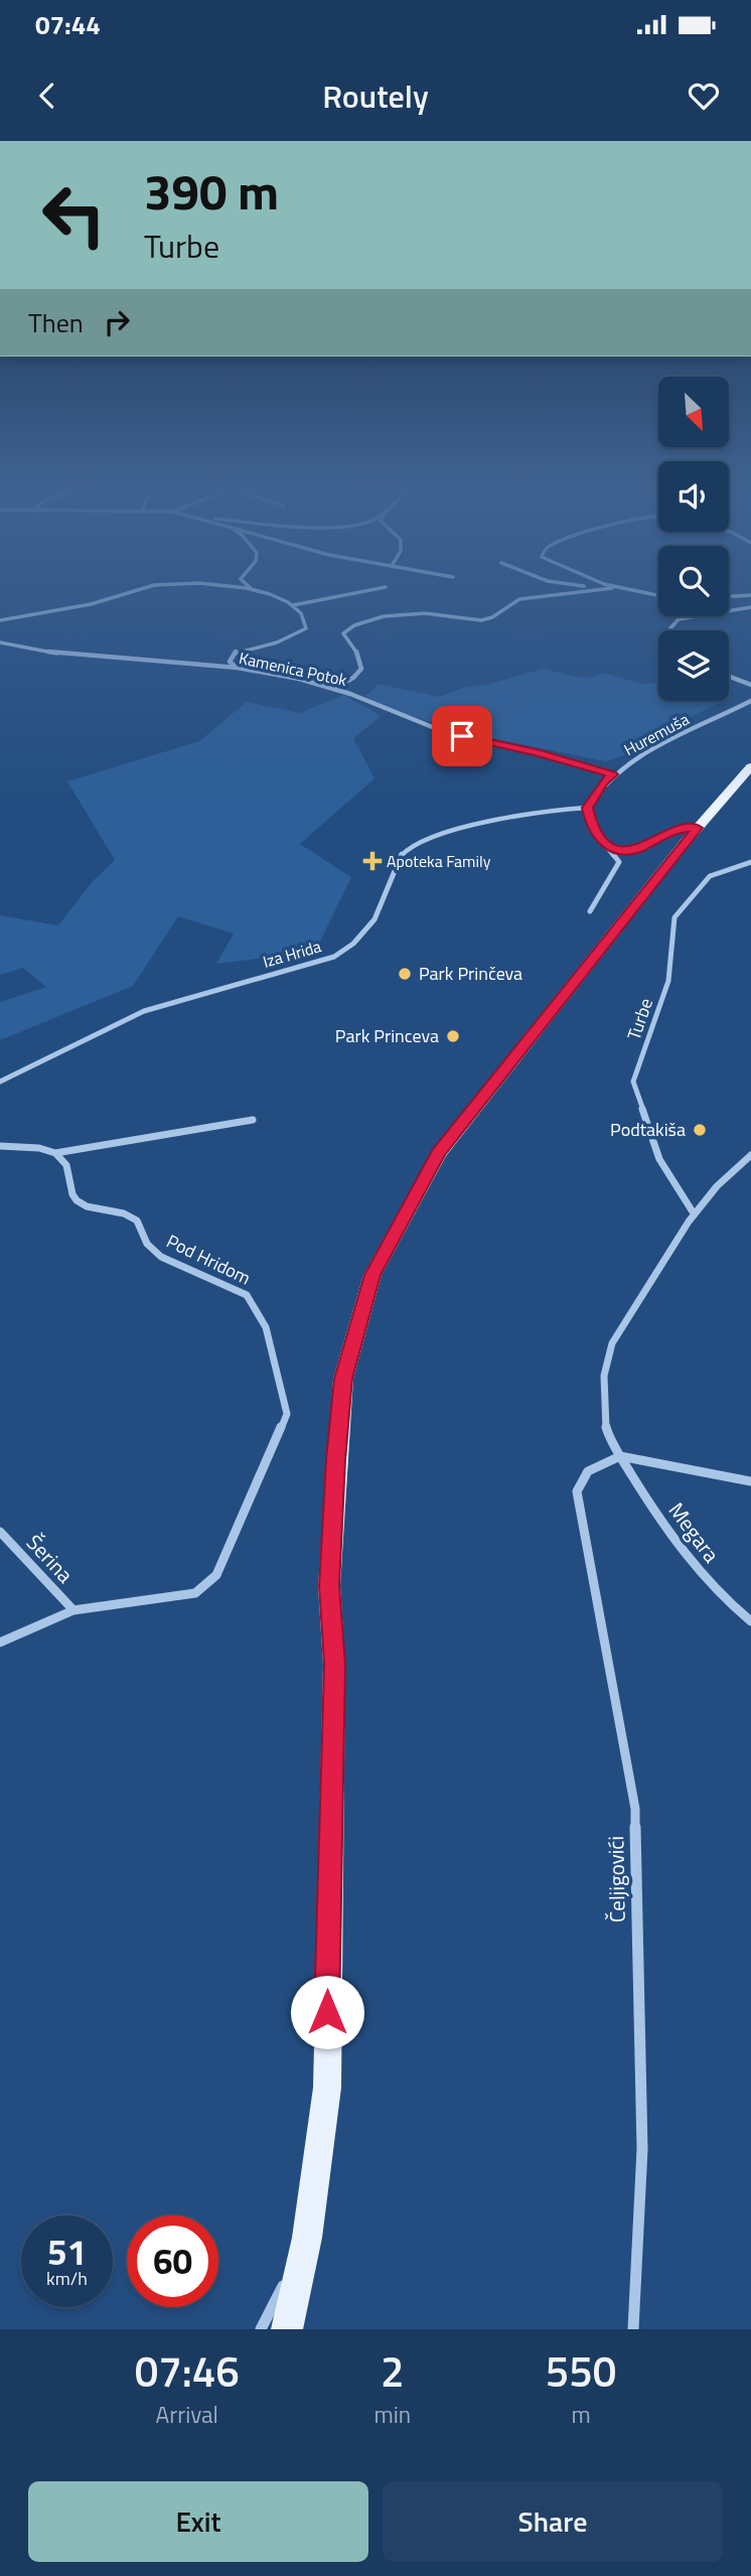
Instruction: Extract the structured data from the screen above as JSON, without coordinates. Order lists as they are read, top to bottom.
{
  "streets": {
    "street": [
      "Kamenica Potok",
      "Huremuša",
      "Iza Hrida",
      "Turbe",
      "Pod Hridom",
      "Megara",
      "Šerina",
      "Čeljigovići"
    ]
  },
  "crossings": [
    ["Kamenica Potok", "Huremuša"],
    ["Huremuša", "Iza Hrida"],
    ["Turbe", "Megara"],
    ["Pod Hridom", "Šerina"],
    ["Megara", "Čeljigovići"]
  ],
  "places": {
    "health": ["Apoteka Family"],
    "other": ["Park Prinčeva", "Park Princeva", "Podtakiša"]
  },
  "north": "bottom right",
  "page": {
    "status": "07:44",
    "header": "Routely",
    "turn": ["390 m", "Turbe"],
    "then": "Then",
    "speed": "51 km/h",
    "limit": "60",
    "eta": [
      "07:46",
      "Arrival",
      "2",
      "min",
      "550",
      "m"
    ],
    "buttons": ["Exit", "Share"]
  }
}
